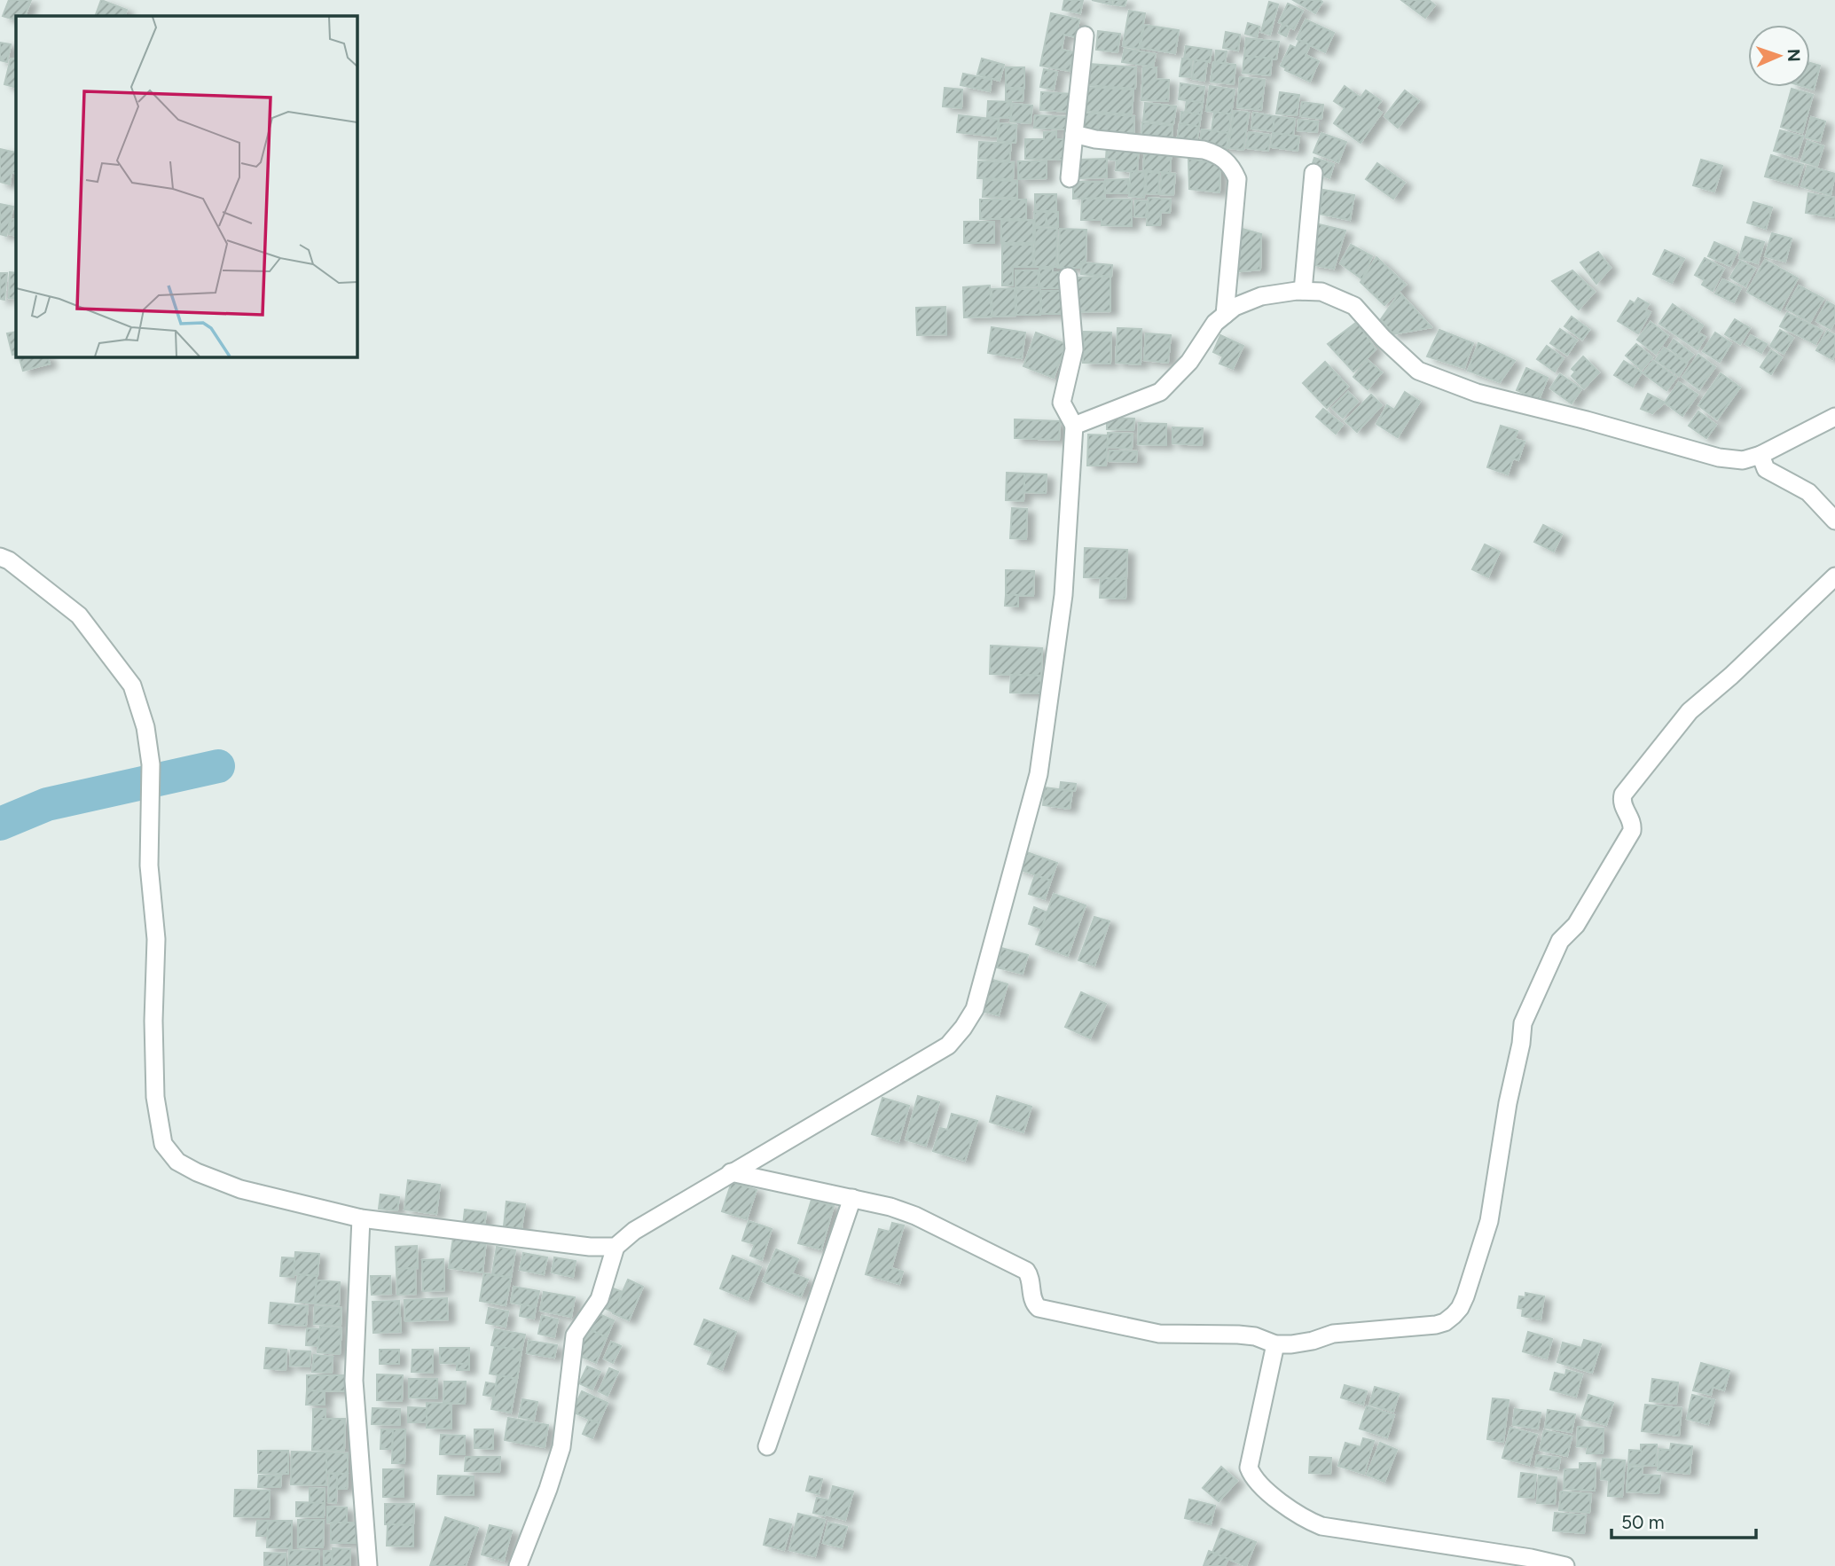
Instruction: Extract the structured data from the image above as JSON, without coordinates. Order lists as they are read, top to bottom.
{
  "scale_bar": "50 m",
  "north": "right"
}
